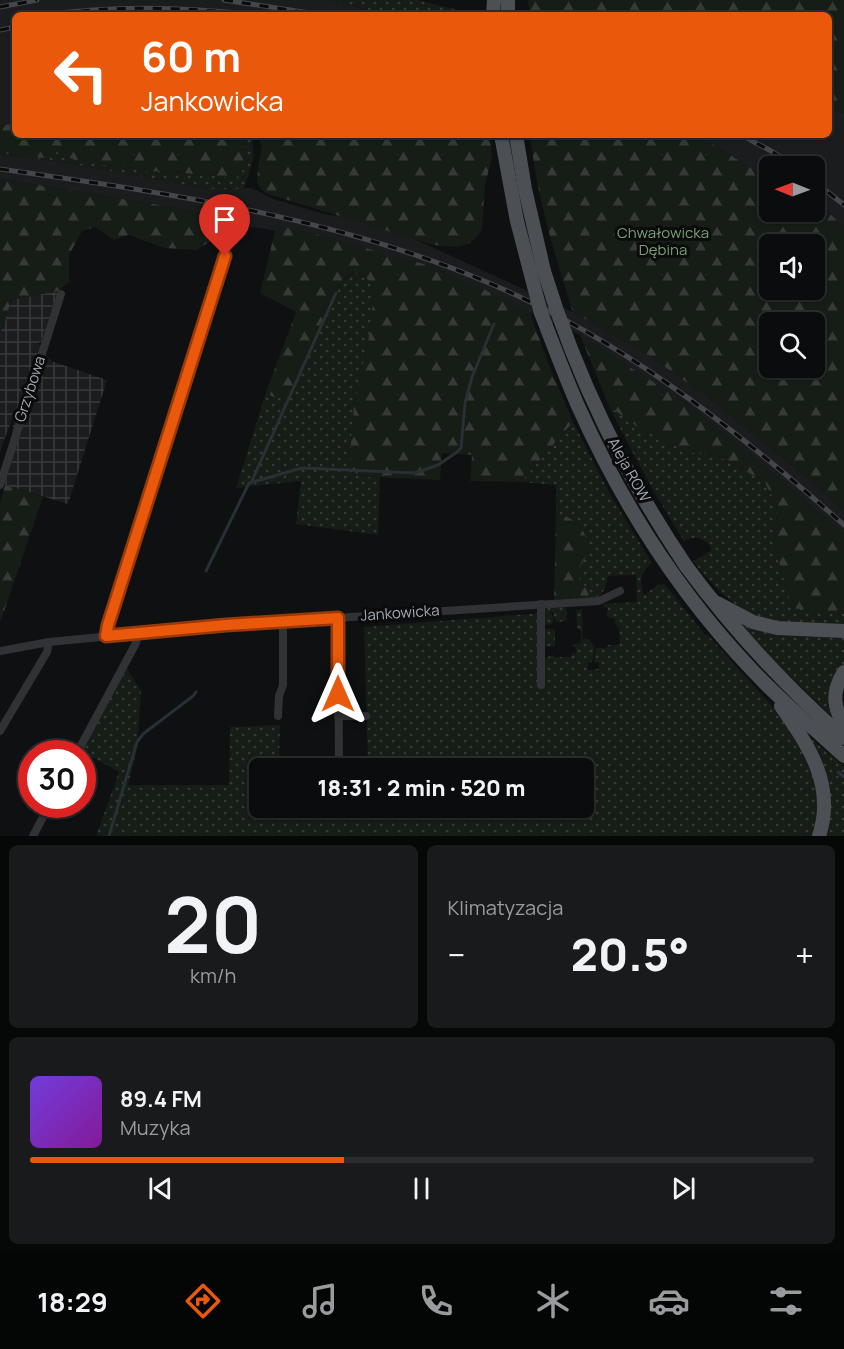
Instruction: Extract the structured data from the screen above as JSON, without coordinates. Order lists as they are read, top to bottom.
{
  "streets": {
    "main road": ["Aleja ROW"],
    "street": ["Grzybowa", "Jankowicka"]
  },
  "parks": ["Chwałowicka Dębina"],
  "north": "left",
  "page": {
    "turn": ["60 m", "Jankowicka"],
    "limit": "30",
    "trip": "18:31 · 2 min · 520 m",
    "tile": [
      ["20", "km/h"],
      "Klimatyzacja"
    ],
    "heat": ["−", "20.5°", "+"],
    "song": ["89.4 FM", "Muzyka"],
    "tabs": "18:29"
  }
}
